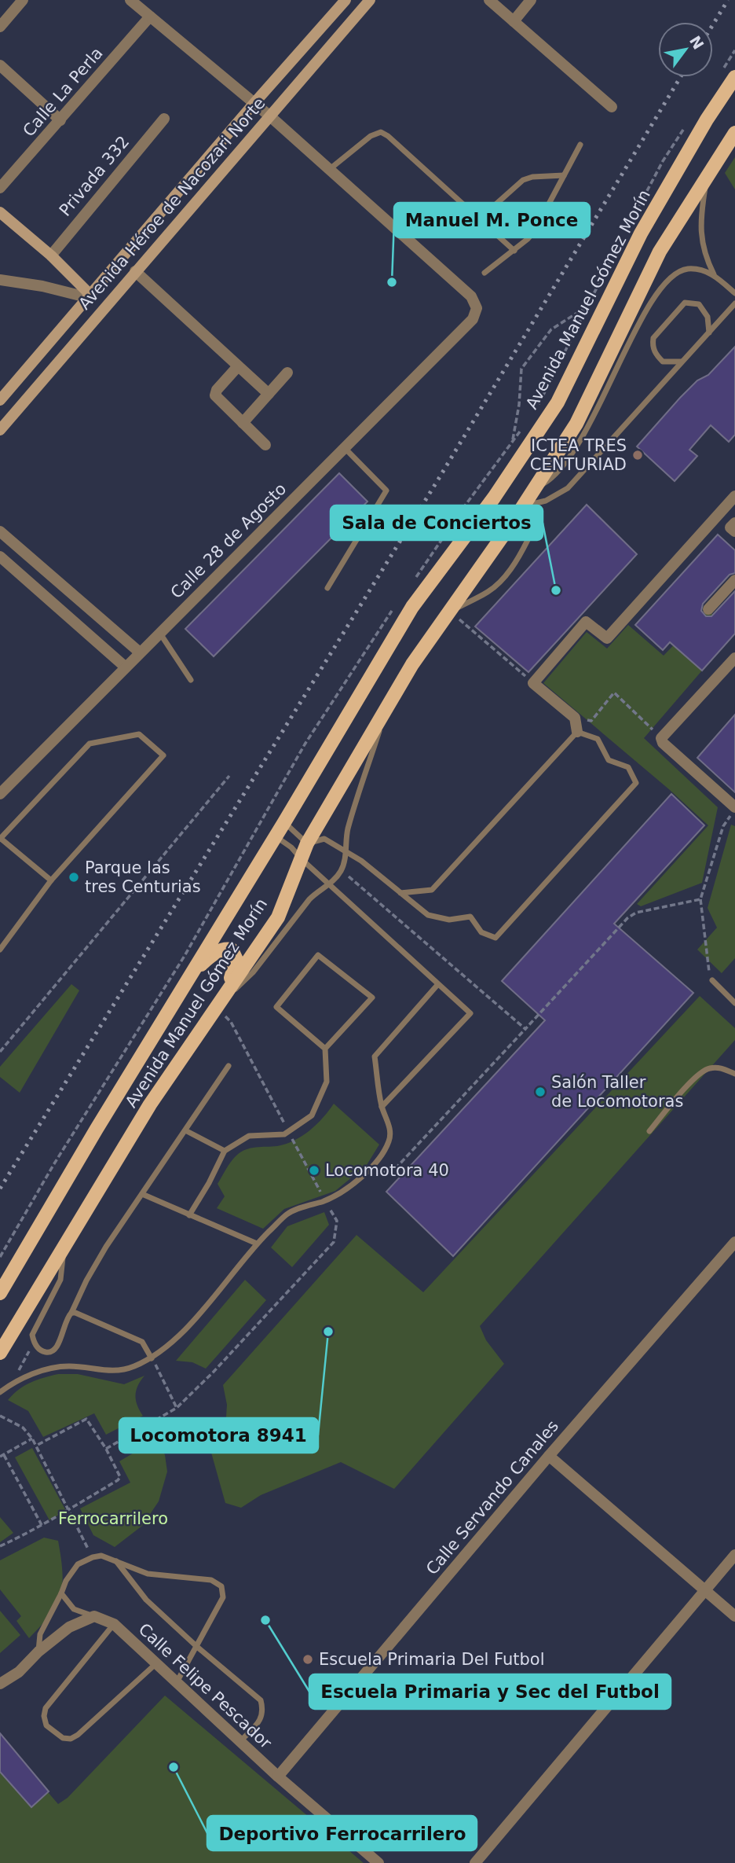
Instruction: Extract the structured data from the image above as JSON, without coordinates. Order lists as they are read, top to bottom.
{
  "streets": {
    "main road": ["Avenida Héroe de Nacozari Norte", "Avenida Manuel Gómez Morín"],
    "street": [
      "Calle La Perla",
      "Privada 332",
      "Calle 28 de Agosto",
      "Calle Servando Canales",
      "Calle Felipe Pescador"
    ]
  },
  "crossings": [
    ["Calle Servando Canales", "Calle Felipe Pescador"]
  ],
  "parks": ["Ferrocarrilero"],
  "places": [
    "Manuel M. Ponce",
    "ICTEA TRES CENTURIAD",
    "Sala de Conciertos",
    "Parque las tres Centurias",
    "Salón Taller de Locomotoras",
    "Locomotora 40",
    "Locomotora 8941",
    "Escuela Primaria y Sec del Futbol",
    "Escuela Primaria Del Futbol",
    "Deportivo Ferrocarrilero"
  ],
  "north": "top right"
}
